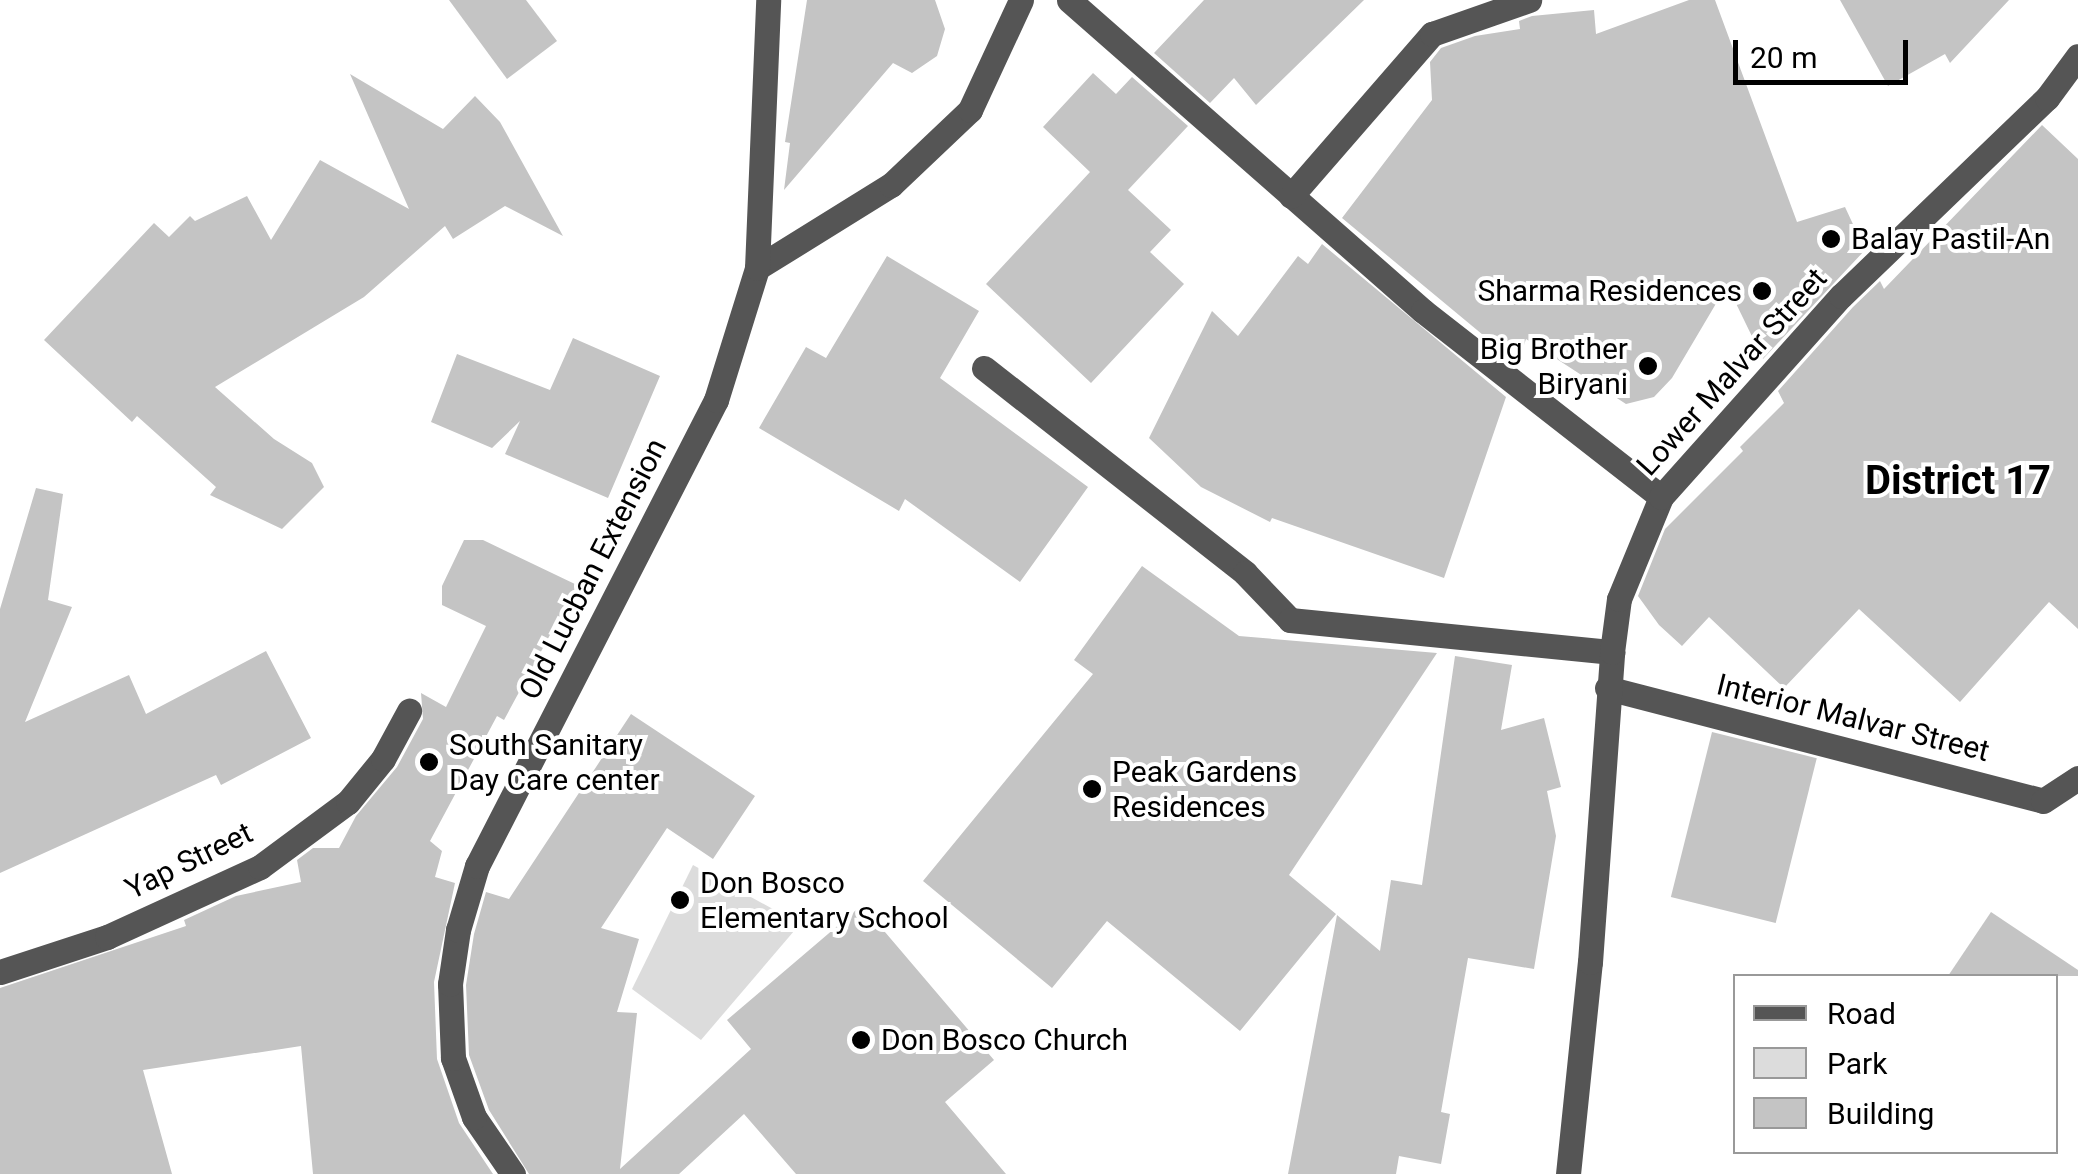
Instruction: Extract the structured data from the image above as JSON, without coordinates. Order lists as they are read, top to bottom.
{
  "streets": {
    "street": [
      "Lower Malvar Street",
      "Old Lucban Extension",
      "Interior Malvar Street",
      "Yap Street"
    ]
  },
  "crossings": [
    ["Lower Malvar Street", "Interior Malvar Street"]
  ],
  "districts": ["District 17"],
  "places": [
    "Balay Pastil-An",
    "Sharma Residences",
    "Big Brother Biryani",
    "South Sanitary Day Care center",
    "Peak Gardens Residences",
    "Don Bosco Elementary School",
    "Don Bosco Church"
  ],
  "legend": ["Road", "Park", "Building"],
  "scale_bar": "20 m"
}
